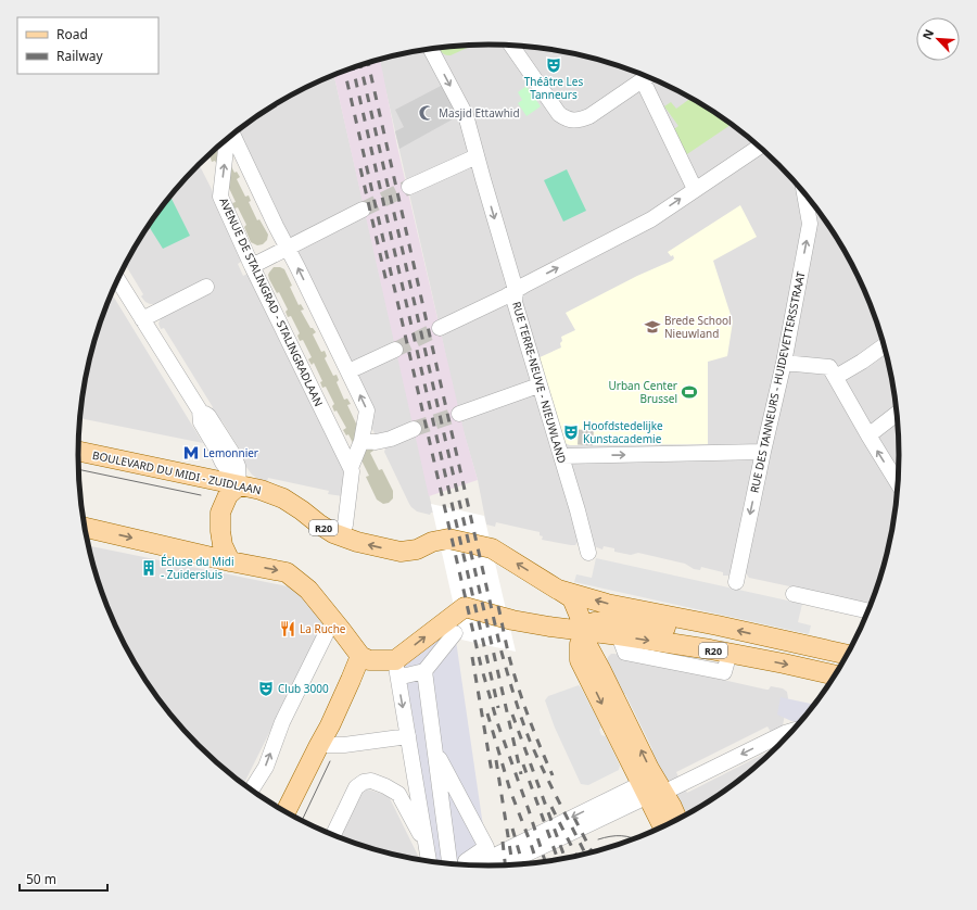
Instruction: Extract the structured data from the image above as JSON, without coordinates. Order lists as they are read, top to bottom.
{
  "streets": {
    "main road": ["BOULEVARD DU MIDI - ZUIDLAAN", "R20"],
    "street": ["AVENUE DE STALINGRAD - STALINGRADLAAN", "RUE TERRE-NEUVE - NIEUWLAND", "RUE DES TANNEURS - HUIDEVETTERSSTRAAT"]
  },
  "crossings": [
    ["AVENUE DE STALINGRAD - STALINGRADLAAN", "BOULEVARD DU MIDI - ZUIDLAAN"]
  ],
  "one_way": ["RUE TERRE-NEUVE - NIEUWLAND"],
  "places": {
    "theatre": ["Théâtre Les Tanneurs", "Hoofdstedelijke Kunstacademie", "Club 3000"],
    "mosque": ["Masjid Ettawhid"],
    "school or university": ["Brede School Nieuwland"],
    "sports": ["Urban Center Brussel"],
    "metro station": ["Lemonnier"],
    "building": ["Écluse du Midi - Zuidersluis"],
    "restaurant": ["La Ruche"]
  },
  "legend": ["Road", "Railway"],
  "scale_bar": "50 m",
  "north": "top left"
}
